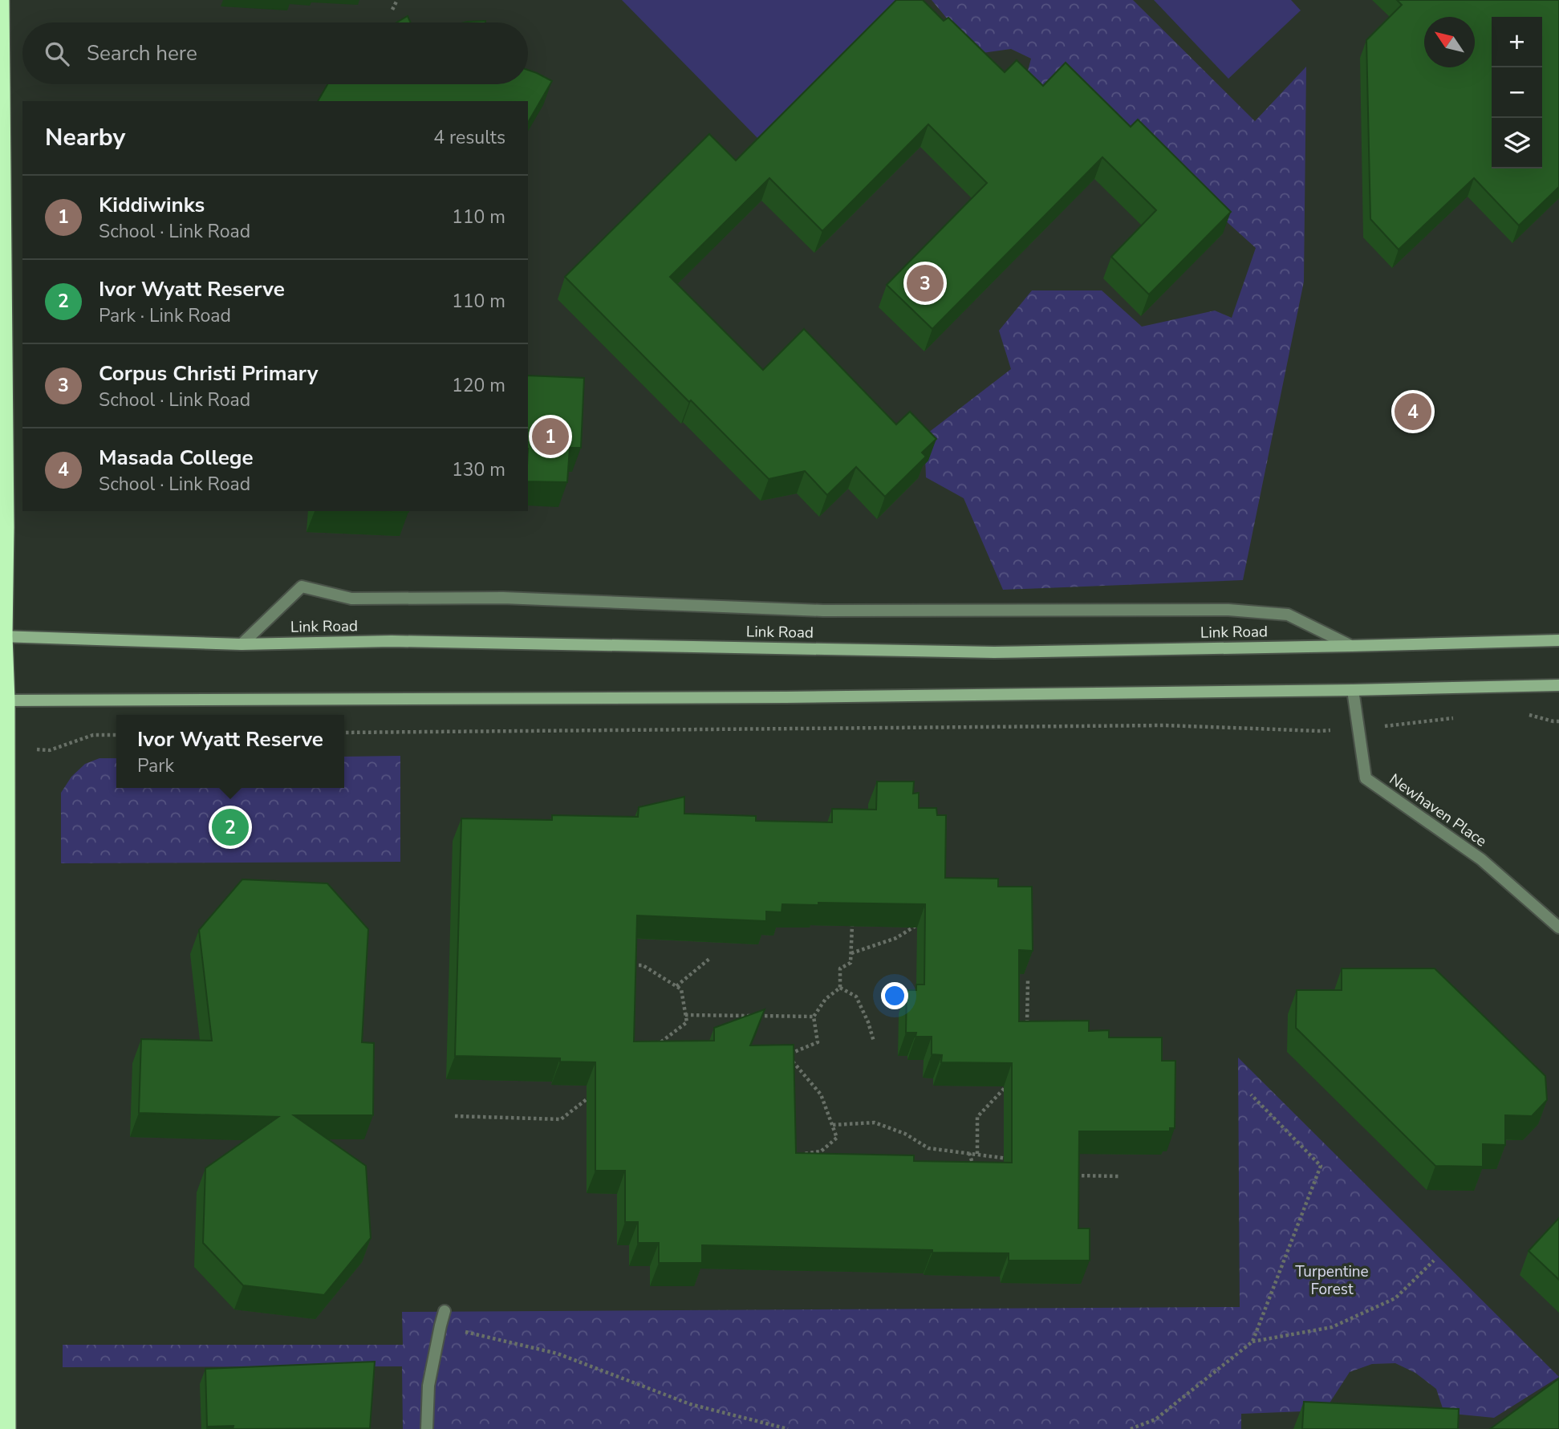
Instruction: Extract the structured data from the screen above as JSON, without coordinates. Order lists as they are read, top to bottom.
{
  "streets": {
    "main road": ["Link Road"],
    "street": ["Newhaven Place"]
  },
  "parks": ["Turpentine Forest"],
  "north": "top left",
  "page": {
    "map_buttons": ["+", "−"],
    "search": "Search here",
    "heading": ["Nearby", "4 results"],
    "list": [
      {
        "mark": "1",
        "name": "Kiddiwinks",
        "note": "School · Link Road",
        "value": "110 m"
      },
      {
        "mark": "2",
        "name": "Ivor Wyatt Reserve",
        "note": "Park · Link Road",
        "value": "110 m"
      },
      {
        "mark": "3",
        "name": "Corpus Christi Primary",
        "note": "School · Link Road",
        "value": "120 m"
      },
      {
        "mark": "4",
        "name": "Masada College",
        "note": "School · Link Road",
        "value": "130 m"
      }
    ],
    "pins": [
      "3",
      "4",
      "1",
      "2"
    ],
    "popup": ["Ivor Wyatt Reserve", "Park"]
  }
}
